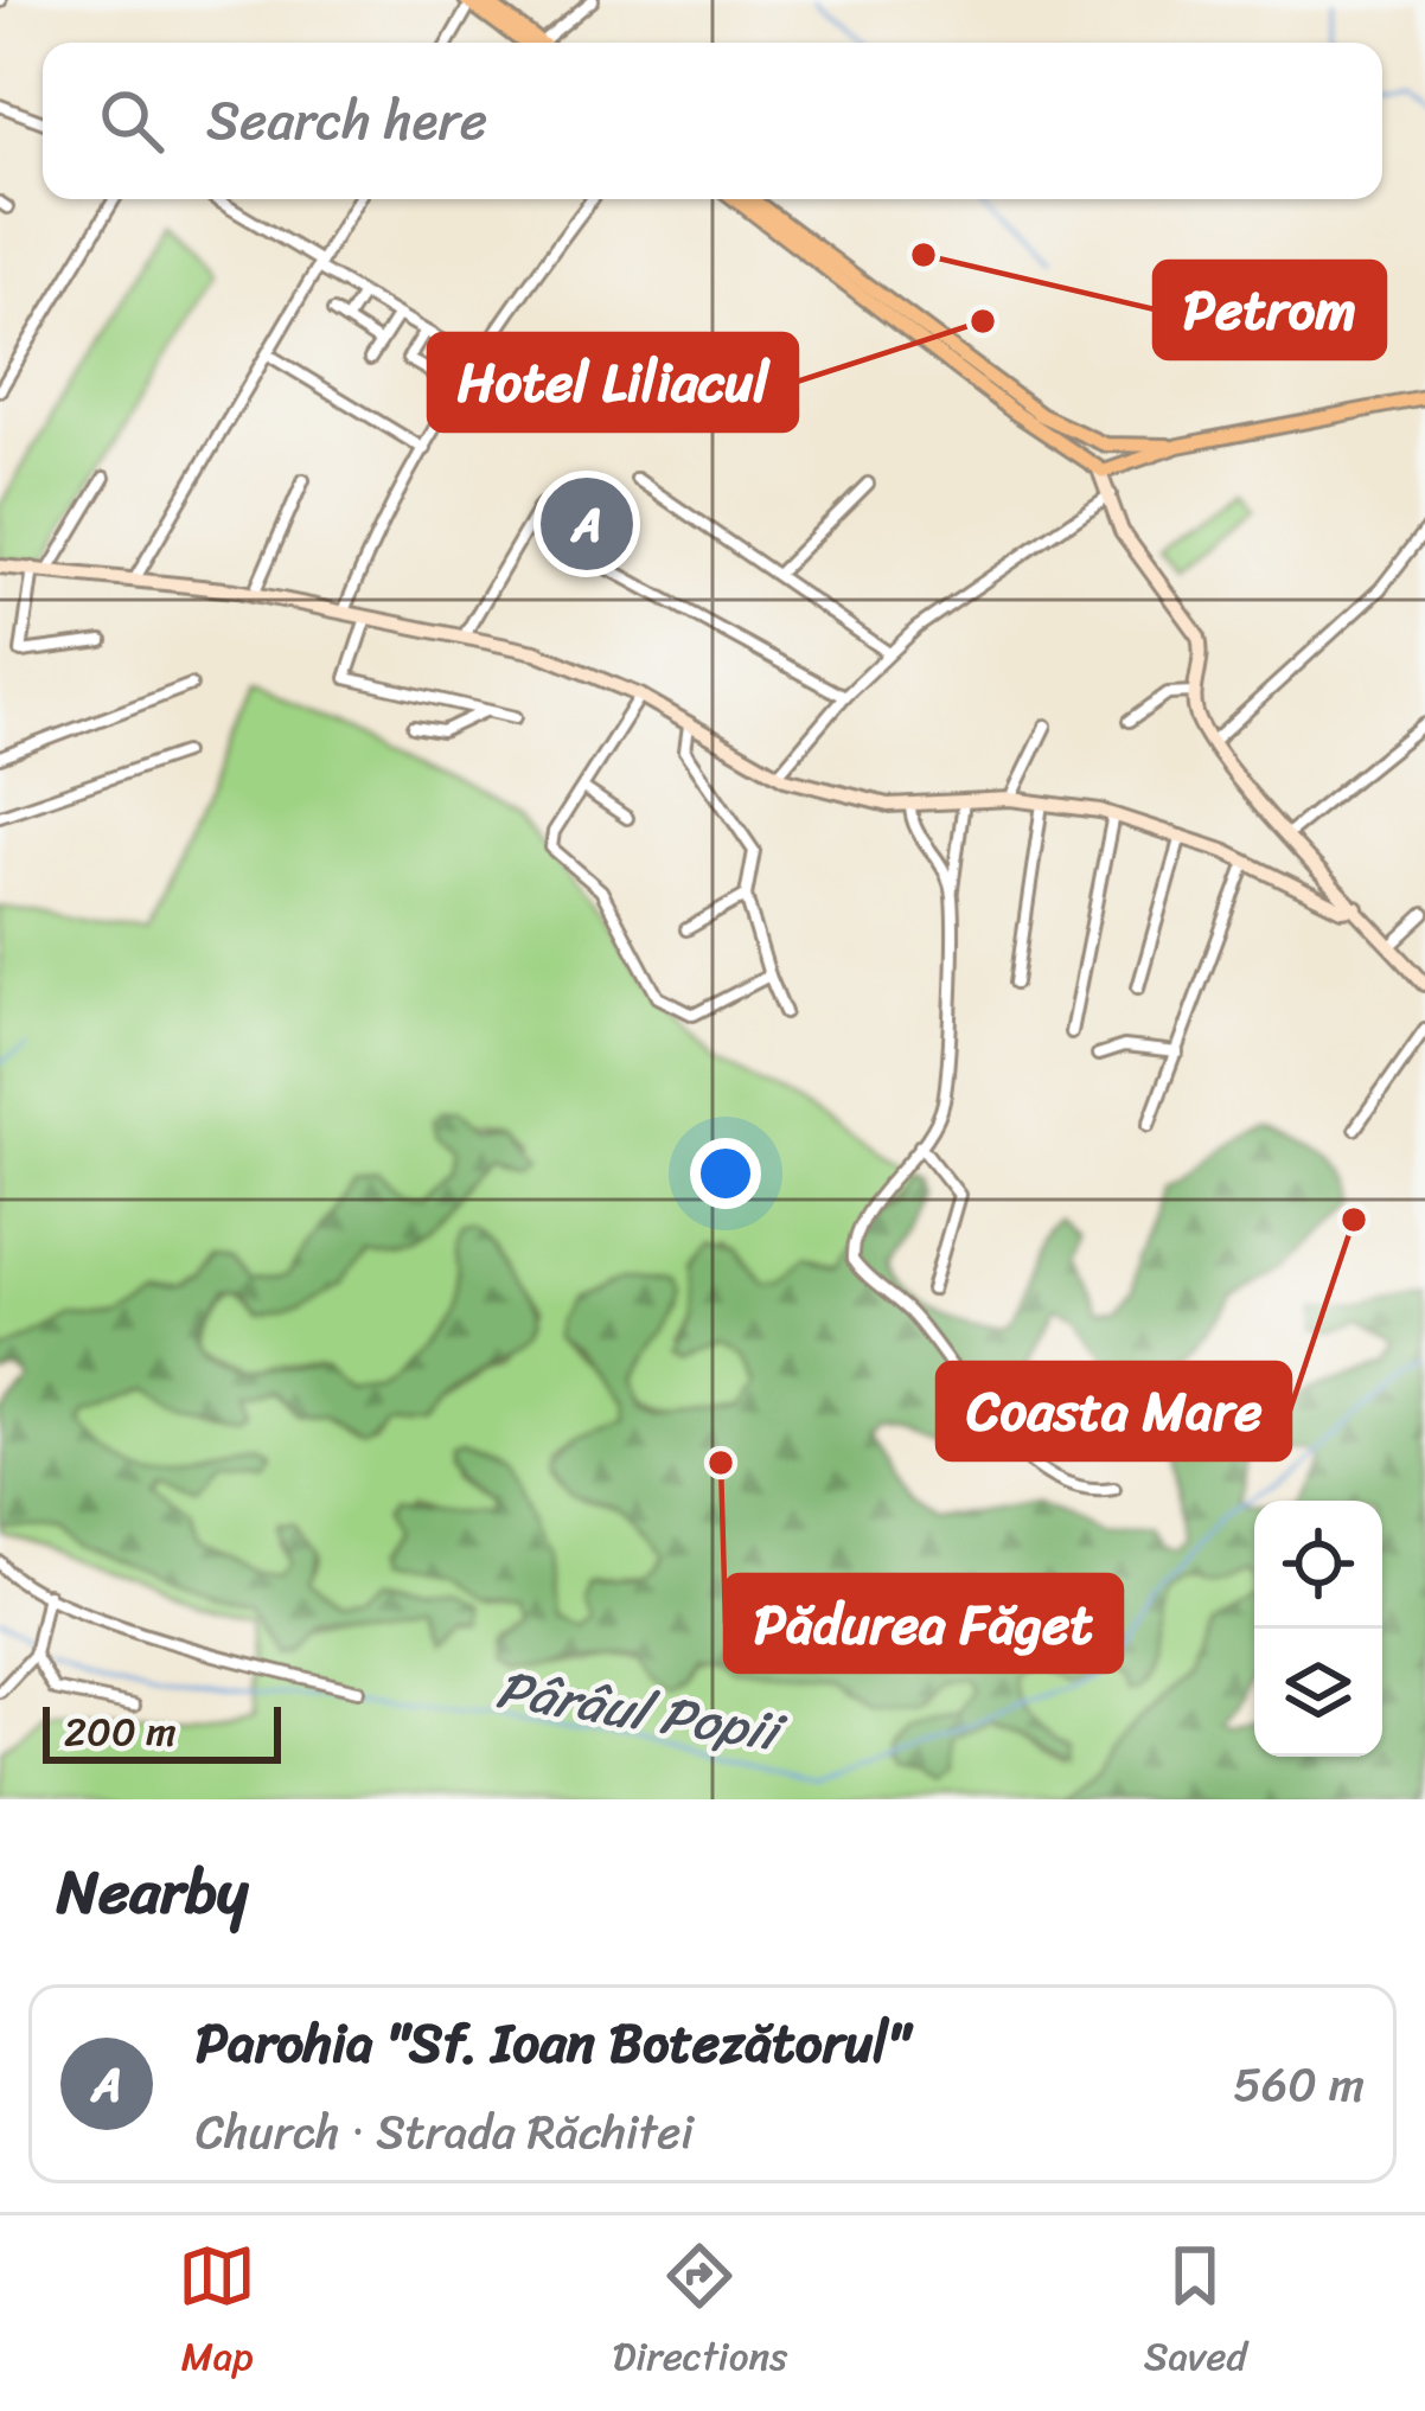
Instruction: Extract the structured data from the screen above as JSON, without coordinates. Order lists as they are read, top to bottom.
{
  "water": ["Pârâul Popii"],
  "places": [
    "Petrom",
    "Hotel Liliacul",
    "Coasta Mare",
    "Pădurea Făget"
  ],
  "scale_bar": "200 m",
  "page": {
    "search": "Search here",
    "pins": "A",
    "scale": "200 m",
    "heading": "Nearby",
    "list": [
      {
        "mark": "A",
        "name": "Parohia \"Sf. Ioan Botezătorul\"",
        "note": "Church · Strada Răchitei",
        "value": "560 m"
      }
    ],
    "nav": ["Map", "Directions", "Saved"]
  }
}
